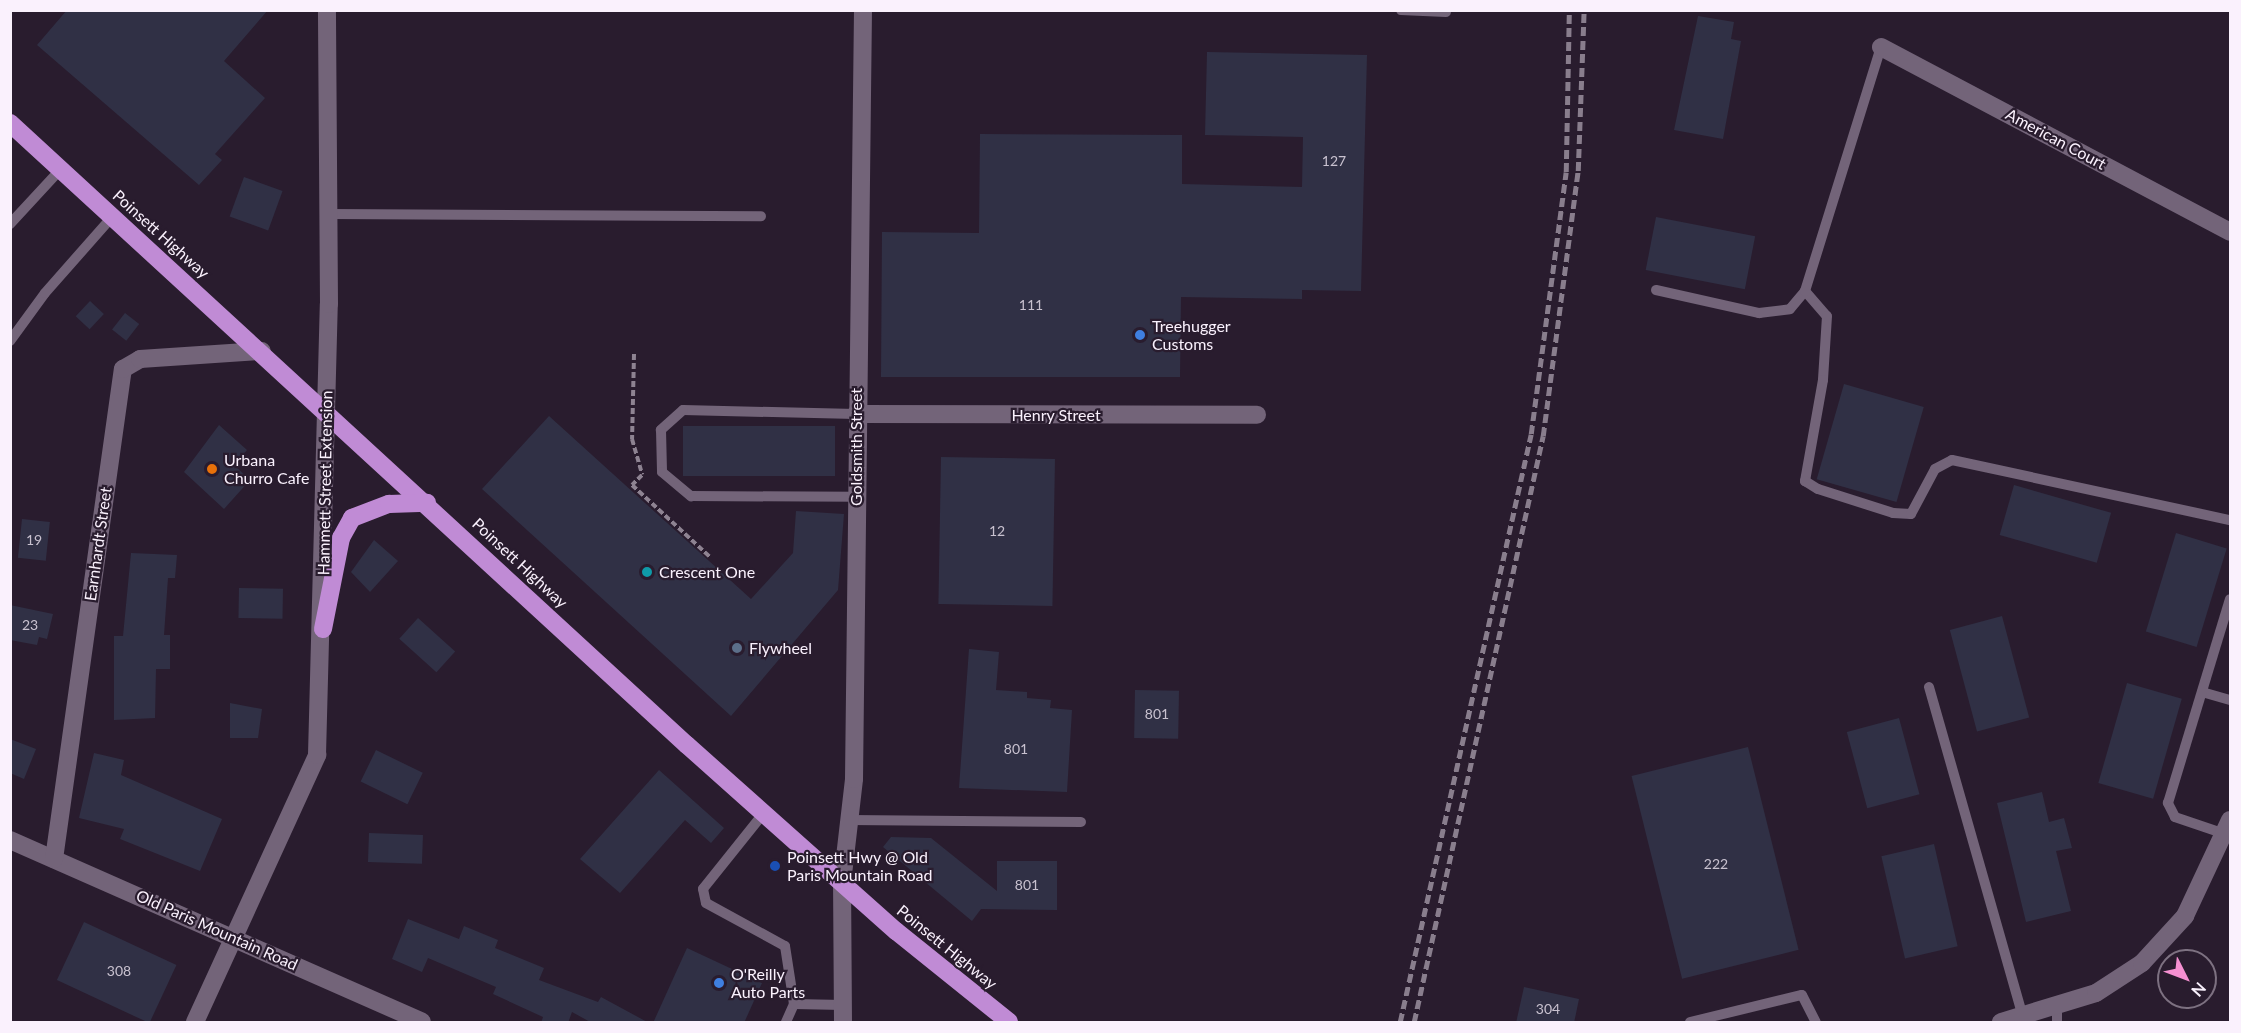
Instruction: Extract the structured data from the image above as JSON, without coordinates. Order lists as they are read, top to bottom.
{
  "streets": {
    "highway": ["Poinsett Highway"],
    "street": [
      "American Court",
      "Henry Street",
      "Goldsmith Street",
      "Hammett Street Extension",
      "Earnhardt Street",
      "Old Paris Mountain Road"
    ]
  },
  "crossings": [
    ["Poinsett Highway", "Goldsmith Street"],
    ["Poinsett Highway", "Hammett Street Extension"],
    ["Poinsett Highway", "Earnhardt Street"],
    ["Henry Street", "Goldsmith Street"],
    ["Hammett Street Extension", "Old Paris Mountain Road"],
    ["Earnhardt Street", "Old Paris Mountain Road"]
  ],
  "places": [
    "Treehugger Customs",
    "Urbana Churro Cafe",
    "Crescent One",
    "Flywheel",
    "Poinsett Hwy @ Old Paris Mountain Road",
    "O'Reilly Auto Parts"
  ],
  "house_numbers": [
    "127",
    "111",
    "12",
    "19",
    "23",
    "801",
    "801",
    "222",
    "801",
    "308",
    "304"
  ],
  "north": "bottom right"
}
